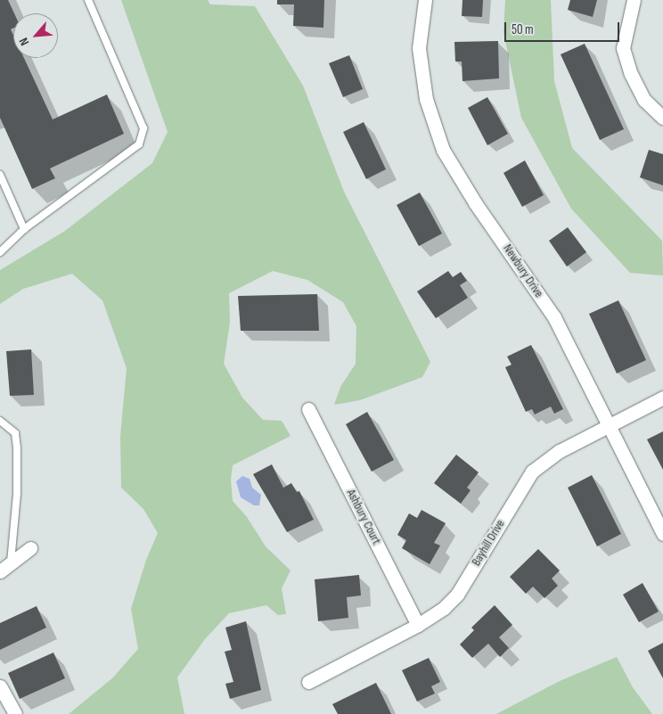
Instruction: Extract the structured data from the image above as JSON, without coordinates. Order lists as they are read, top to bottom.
{
  "streets": {
    "street": ["Newbury Drive", "Ashbury Court", "Bayhill Drive"]
  },
  "crossings": [
    ["Newbury Drive", "Bayhill Drive"],
    ["Ashbury Court", "Bayhill Drive"]
  ],
  "scale_bar": "50 m",
  "north": "bottom left"
}
